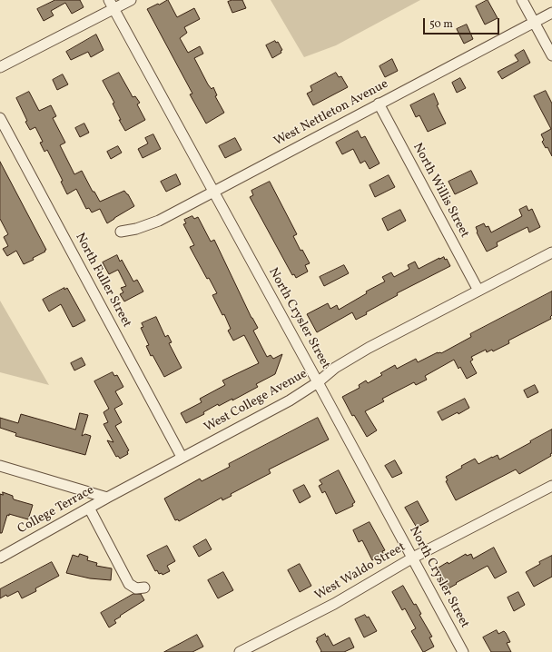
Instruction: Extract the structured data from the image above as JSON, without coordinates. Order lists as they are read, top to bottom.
{
  "streets": {
    "street": [
      "West Nettleton Avenue",
      "North Willis Street",
      "North Fuller Street",
      "North Crysler Street",
      "West College Avenue",
      "College Terrace",
      "West Waldo Street"
    ]
  },
  "crossings": [
    ["West Nettleton Avenue", "North Willis Street"],
    ["West Nettleton Avenue", "North Crysler Street"],
    ["North Willis Street", "West College Avenue"],
    ["North Fuller Street", "West College Avenue"],
    ["North Crysler Street", "West College Avenue"],
    ["North Crysler Street", "West Waldo Street"],
    ["West College Avenue", "College Terrace"]
  ],
  "scale_bar": "50 m"
}
